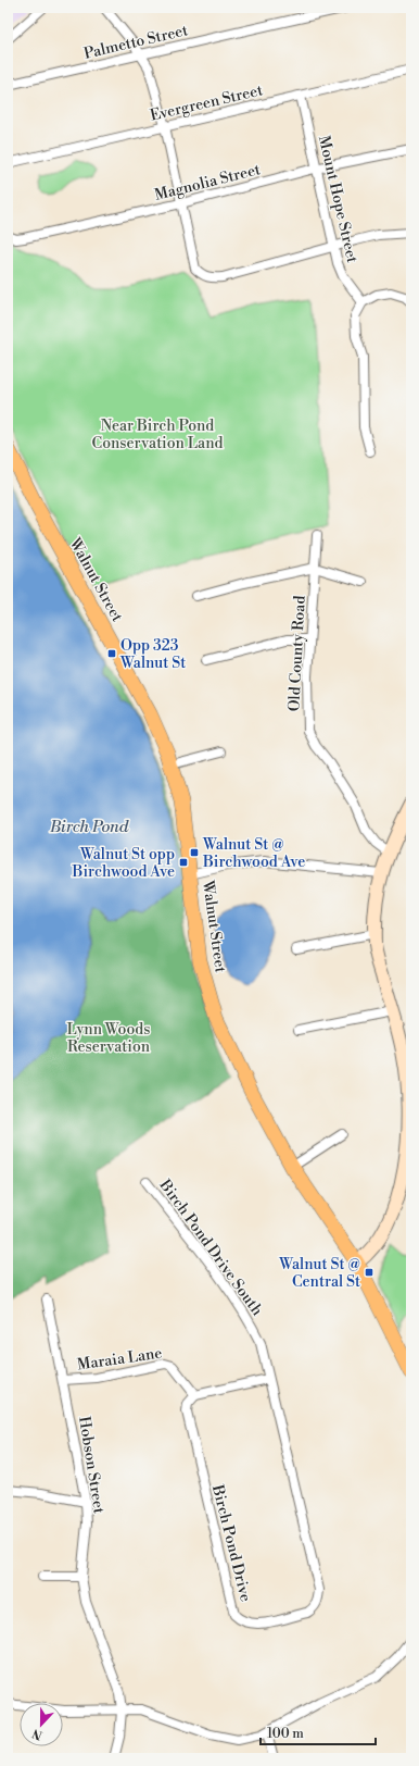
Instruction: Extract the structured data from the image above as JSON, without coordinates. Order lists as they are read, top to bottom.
{
  "streets": {
    "main road": ["Walnut Street"],
    "street": [
      "Palmetto Street",
      "Evergreen Street",
      "Magnolia Street",
      "Mount Hope Street",
      "Old County Road",
      "Birch Pond Drive South",
      "Maraia Lane",
      "Hobson Street",
      "Birch Pond Drive"
    ]
  },
  "crossings": [
    ["Evergreen Street", "Mount Hope Street"],
    ["Magnolia Street", "Mount Hope Street"],
    ["Birch Pond Drive South", "Birch Pond Drive"],
    ["Maraia Lane", "Hobson Street"],
    ["Maraia Lane", "Birch Pond Drive"]
  ],
  "water": ["Birch Pond"],
  "parks": ["Near Birch Pond Conservation Land", "Lynn Woods Reservation"],
  "places": {
    "transit": [
      "Opp 323 Walnut St",
      "Walnut St @ Birchwood Ave",
      "Walnut St opp Birchwood Ave",
      "Walnut St @ Central St"
    ]
  },
  "scale_bar": "100 m",
  "north": "bottom"
}
